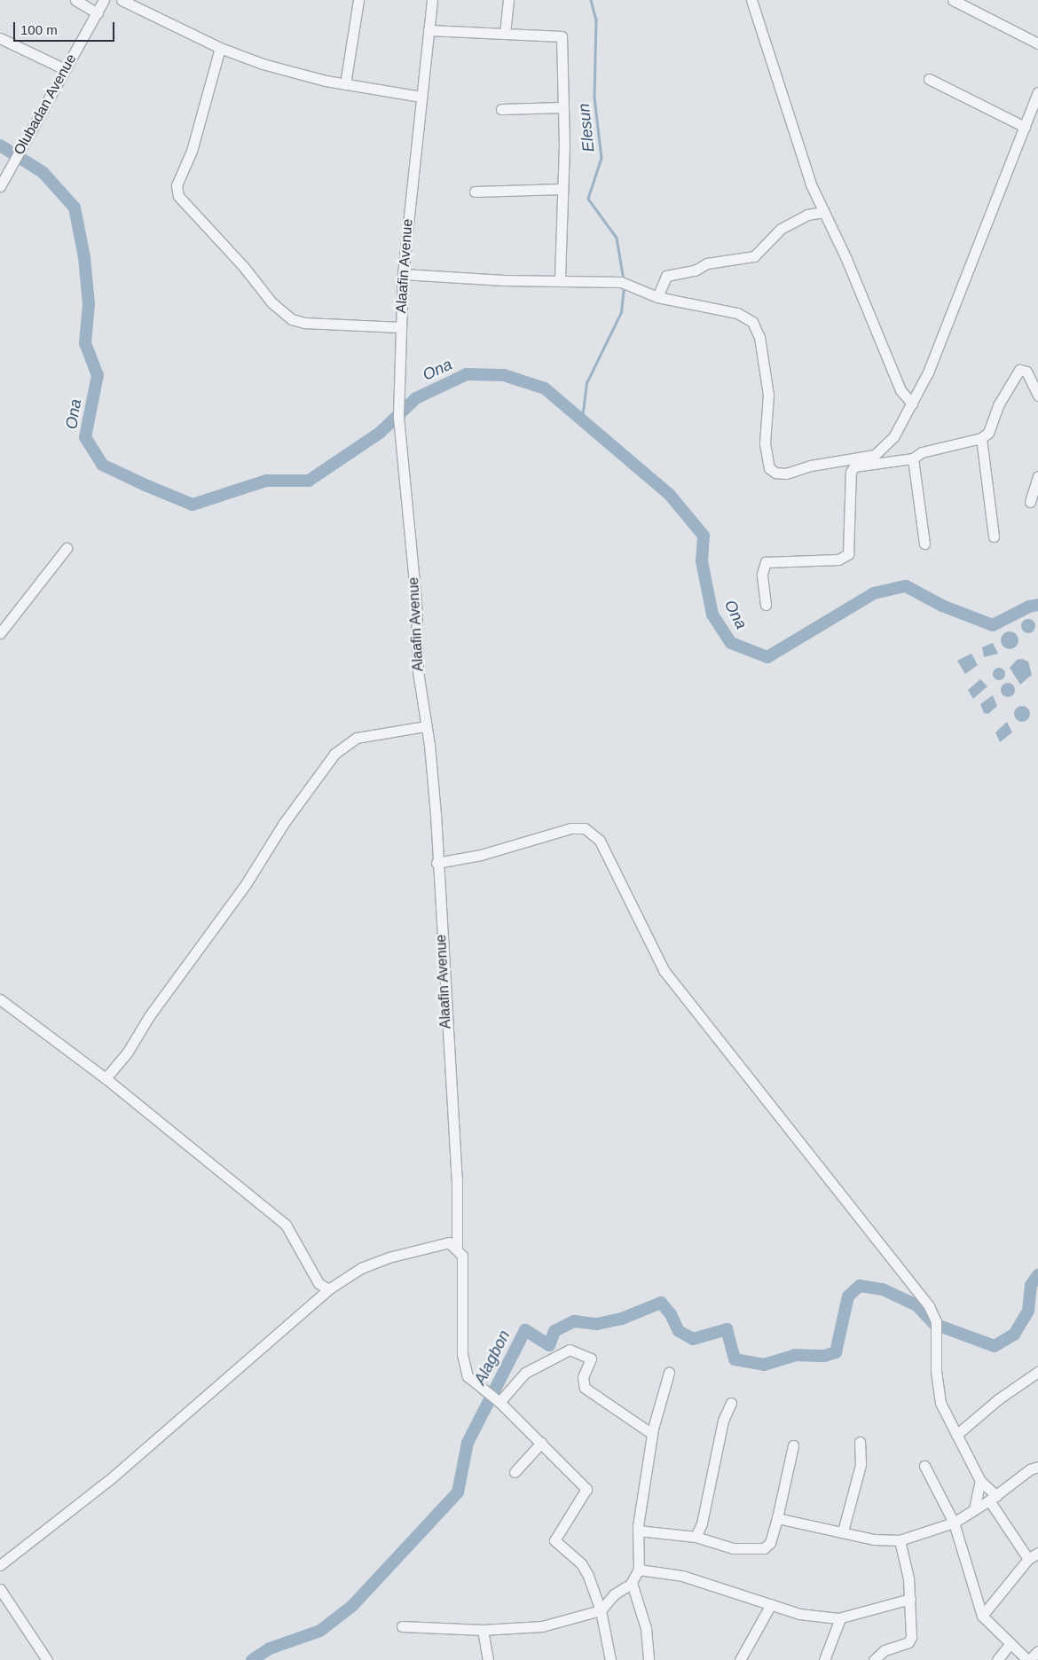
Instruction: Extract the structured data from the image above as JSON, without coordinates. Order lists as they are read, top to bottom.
{
  "streets": {
    "street": ["Olubadan Avenue", "Alaafin Avenue"]
  },
  "water": ["Elesun", "Ona", "Alagbon"],
  "scale_bar": "100 m"
}
